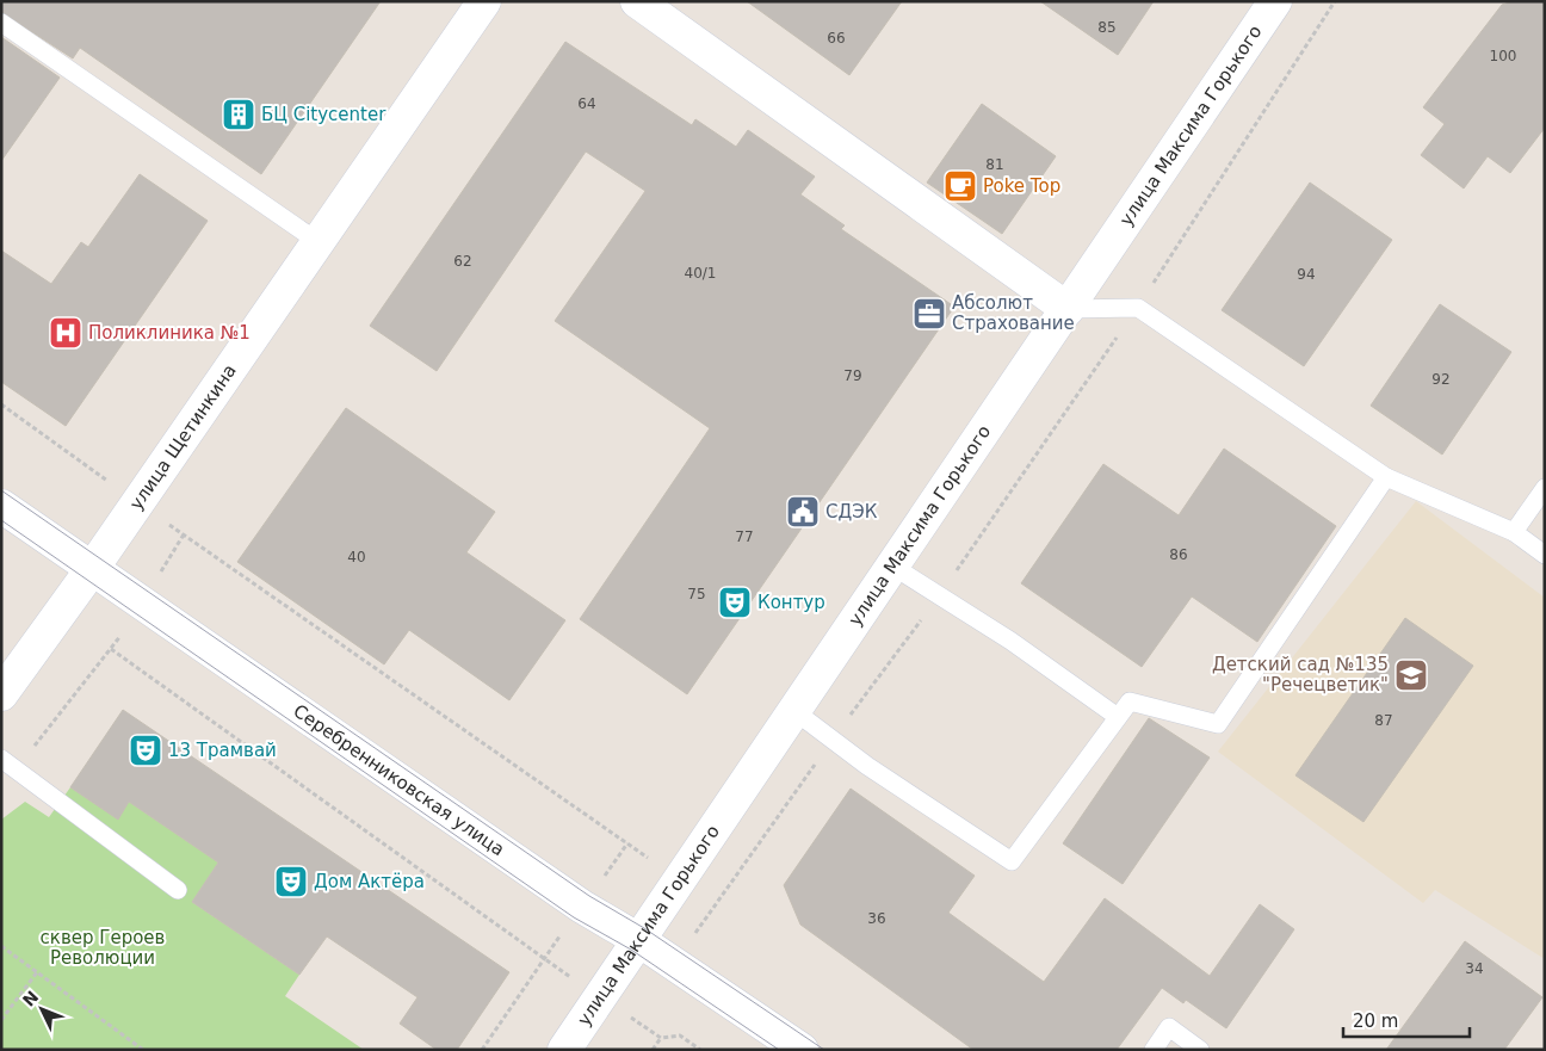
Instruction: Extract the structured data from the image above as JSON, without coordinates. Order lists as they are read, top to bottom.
{
  "streets": {
    "street": ["улица Максима Горького", "улица Щетинкина", "Серебренниковская улица"]
  },
  "crossings": [
    ["улица Максима Горького", "Серебренниковская улица"],
    ["улица Щетинкина", "Серебренниковская улица"]
  ],
  "parks": ["сквер Героев Революции"],
  "places": {
    "building": ["БЦ Citycenter"],
    "cafe": ["Poke Top"],
    "office": ["Абсолют Страхование"],
    "hospital": ["Поликлиника №1"],
    "public building": ["СДЭК"],
    "theatre": ["Контур", "13 Трамвай", "Дом Актёра"],
    "school or university": ["Детский сад №135 \"Речецветик\""]
  },
  "house_numbers": [
    "85",
    "66",
    "100",
    "64",
    "81",
    "62",
    "40/1",
    "94",
    "79",
    "92",
    "77",
    "86",
    "40",
    "75",
    "87",
    "36",
    "34"
  ],
  "scale_bar": "20 m",
  "north": "top left"
}
